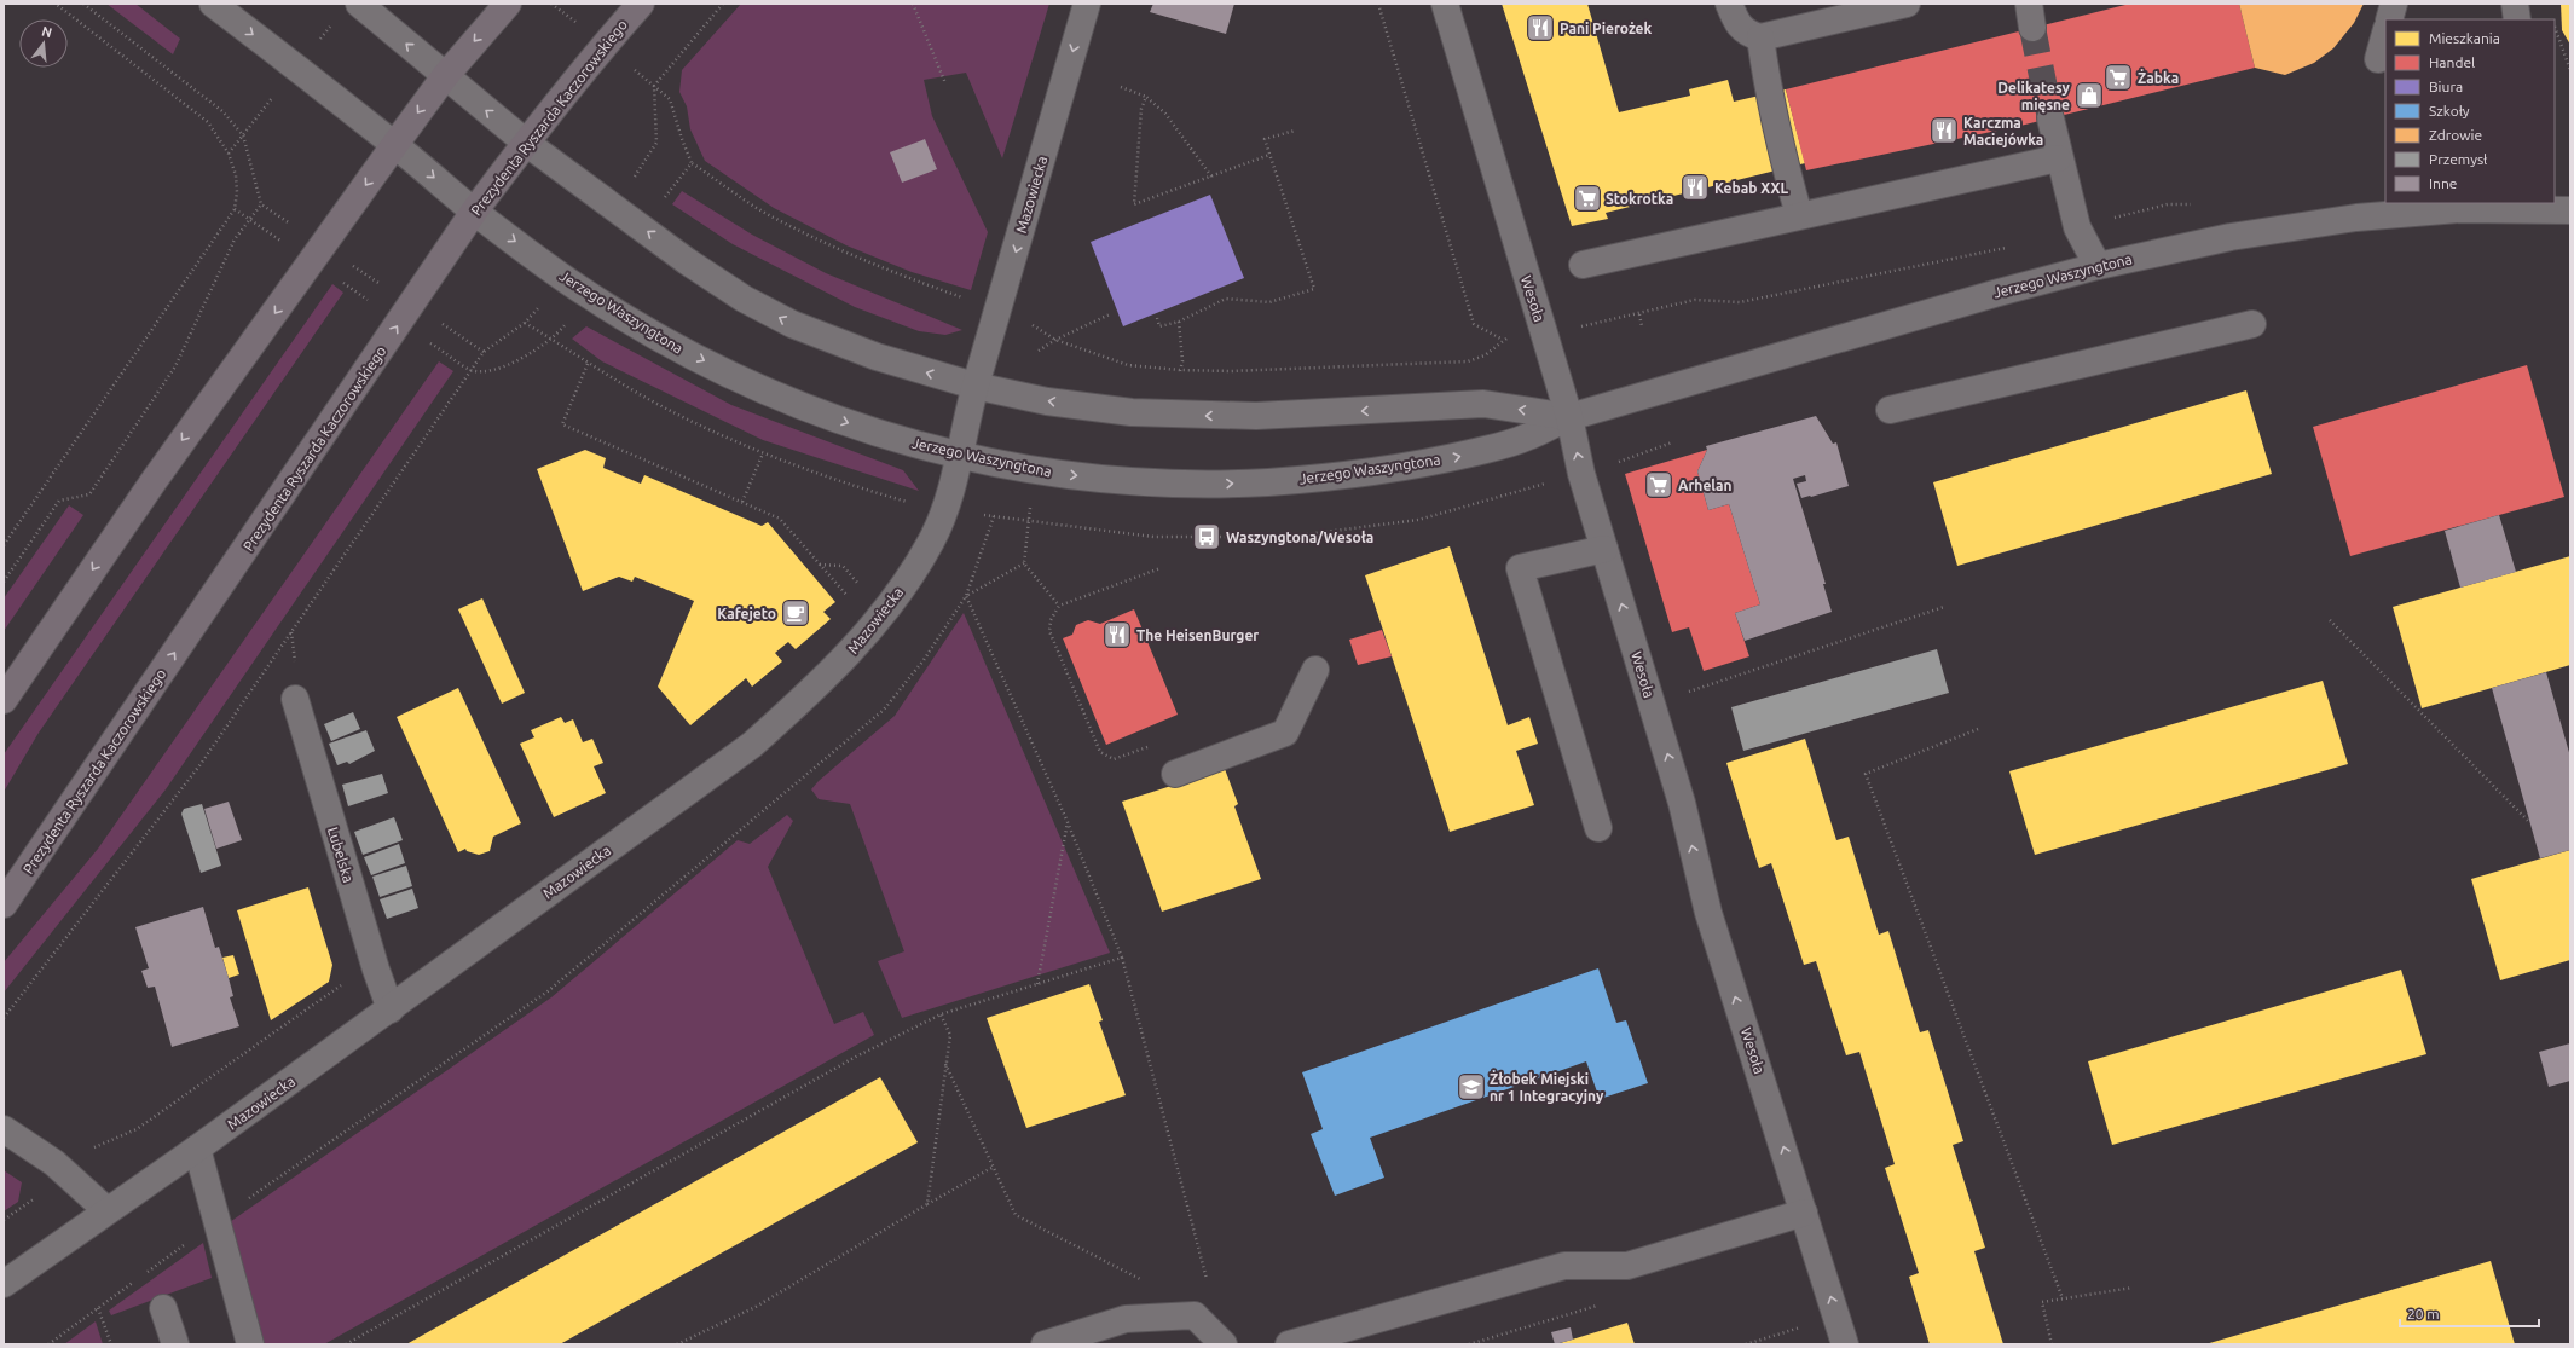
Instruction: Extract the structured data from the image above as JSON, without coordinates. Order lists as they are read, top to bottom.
{
  "streets": {
    "main road": ["Prezydenta Ryszarda Kaczorowskiego"],
    "street": [
      "Mazowiecka",
      "Jerzego Waszyngtona",
      "Wesoła",
      "Lubelska"
    ]
  },
  "crossings": [
    ["Prezydenta Ryszarda Kaczorowskiego", "Jerzego Waszyngtona"],
    ["Mazowiecka", "Jerzego Waszyngtona"],
    ["Mazowiecka", "Lubelska"],
    ["Jerzego Waszyngtona", "Wesoła"]
  ],
  "one_way": ["Wesoła"],
  "places": {
    "restaurant": [
      "Pani Pierożek",
      "Karczma Maciejówka",
      "Kebab XXL",
      "The HeisenBurger"
    ],
    "supermarket": ["Żabka", "Stokrotka", "Arhelan"],
    "shop": ["Delikatesy mięsne"],
    "bus stop": ["Waszyngtona/Wesoła"],
    "cafe": ["Kafejeto"],
    "school or university": ["Żłobek Miejski nr 1 Integracyjny"]
  },
  "legend": [
    "Mieszkania",
    "Handel",
    "Biura",
    "Szkoły",
    "Zdrowie",
    "Przemysł",
    "Inne"
  ],
  "scale_bar": "20 m",
  "north": "top"
}
